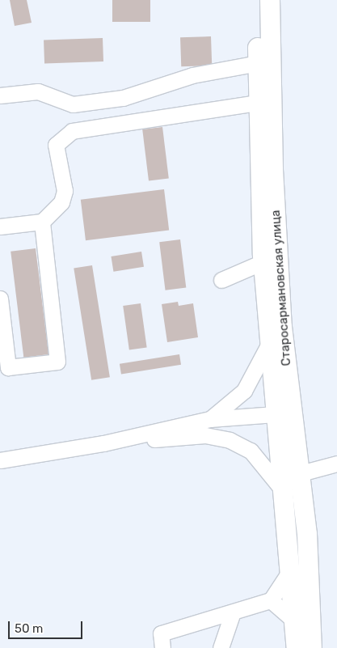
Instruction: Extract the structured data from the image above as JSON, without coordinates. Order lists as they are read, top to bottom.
{
  "streets": {
    "main road": ["Старосармановская улица"]
  },
  "scale_bar": "50 m"
}
